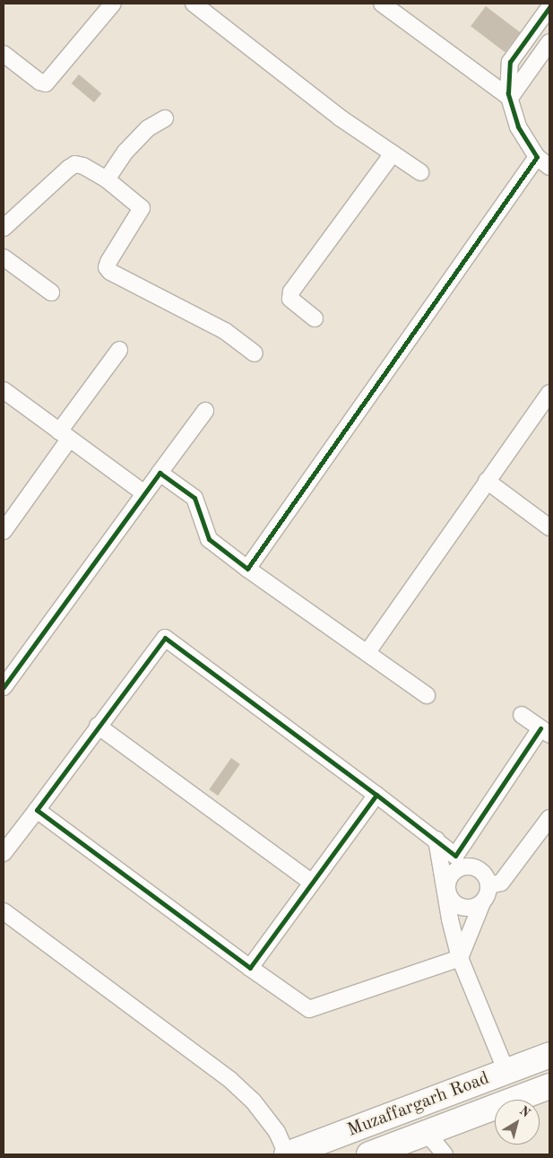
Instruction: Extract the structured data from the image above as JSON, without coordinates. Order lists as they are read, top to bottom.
{
  "streets": {
    "main road": ["Muzaffargarh Road"]
  },
  "north": "top right"
}
